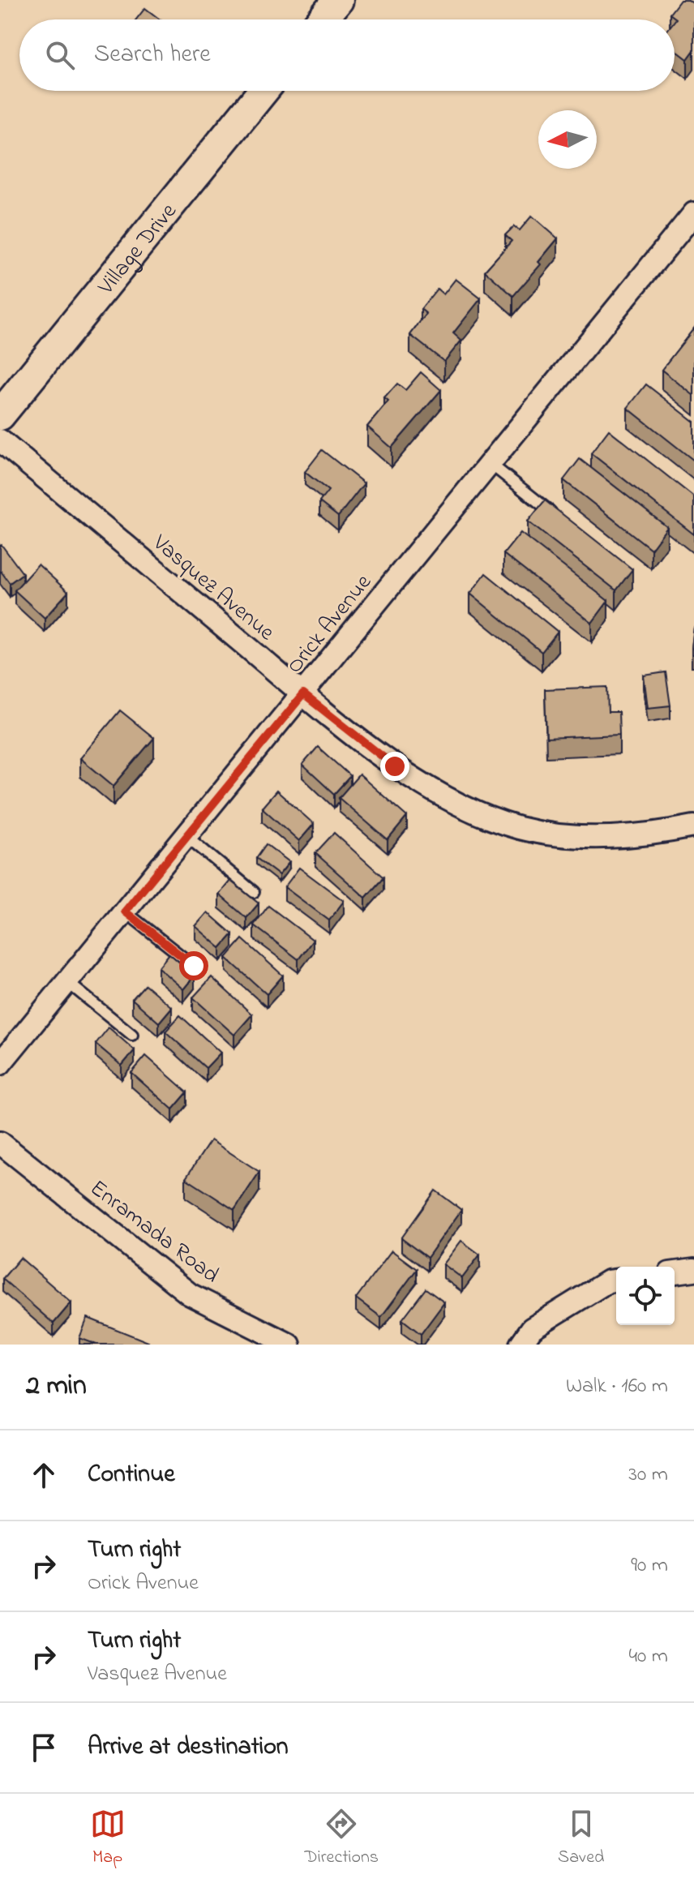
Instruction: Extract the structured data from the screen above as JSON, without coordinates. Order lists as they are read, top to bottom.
{
  "streets": {
    "main road": ["Village Drive"],
    "street": ["Vasquez Avenue", "Orick Avenue", "Enramada Road"]
  },
  "crossings": [
    ["Vasquez Avenue", "Orick Avenue"]
  ],
  "north": "left",
  "page": {
    "search": "Search here",
    "heading": ["2 min", "Walk · 160 m"],
    "list": [
      ["Continue", "30 m"],
      ["Turn right", "Orick Avenue", "90 m"],
      ["Turn right", "Vasquez Avenue", "40 m"],
      "Arrive at destination"
    ],
    "nav": ["Map", "Directions", "Saved"]
  }
}
